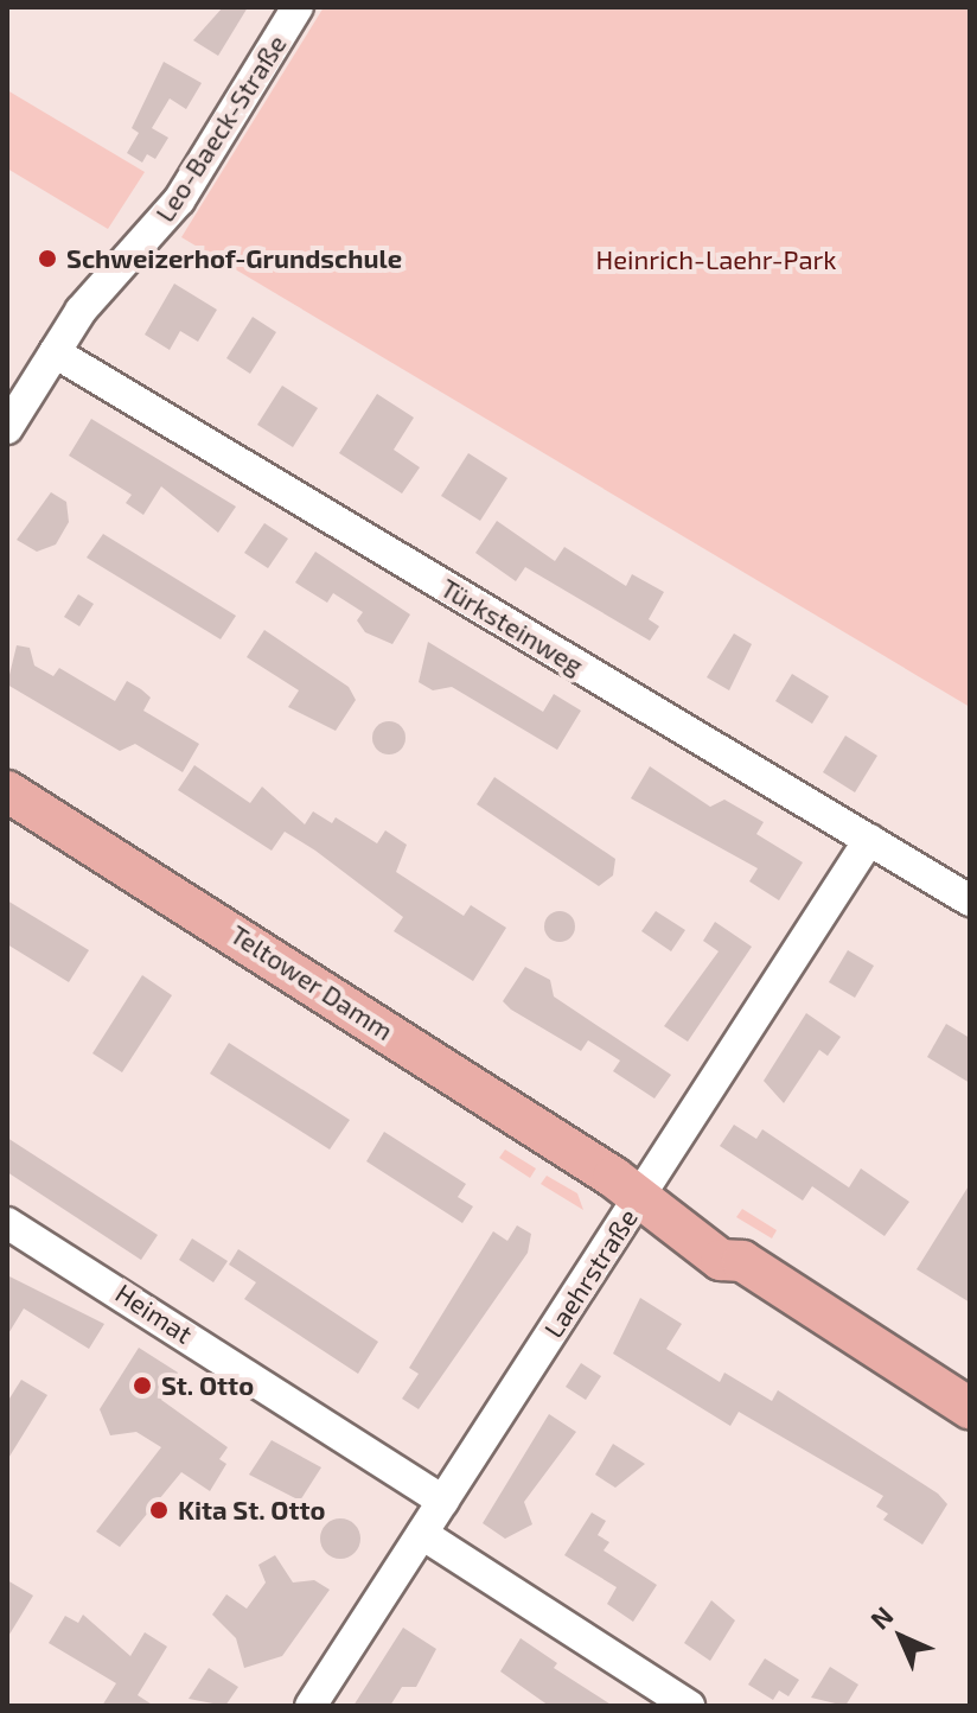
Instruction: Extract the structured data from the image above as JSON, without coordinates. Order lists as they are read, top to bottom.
{
  "streets": {
    "main road": ["Teltower Damm"],
    "street": [
      "Leo-Baeck-Straße",
      "Türksteinweg",
      "Laehrstraße",
      "Heimat"
    ]
  },
  "crossings": [
    ["Leo-Baeck-Straße", "Türksteinweg"],
    ["Türksteinweg", "Laehrstraße"],
    ["Teltower Damm", "Laehrstraße"],
    ["Laehrstraße", "Heimat"]
  ],
  "parks": ["Heinrich-Laehr-Park"],
  "places": ["Schweizerhof-Grundschule", "St. Otto", "Kita St. Otto"],
  "north": "top left"
}
